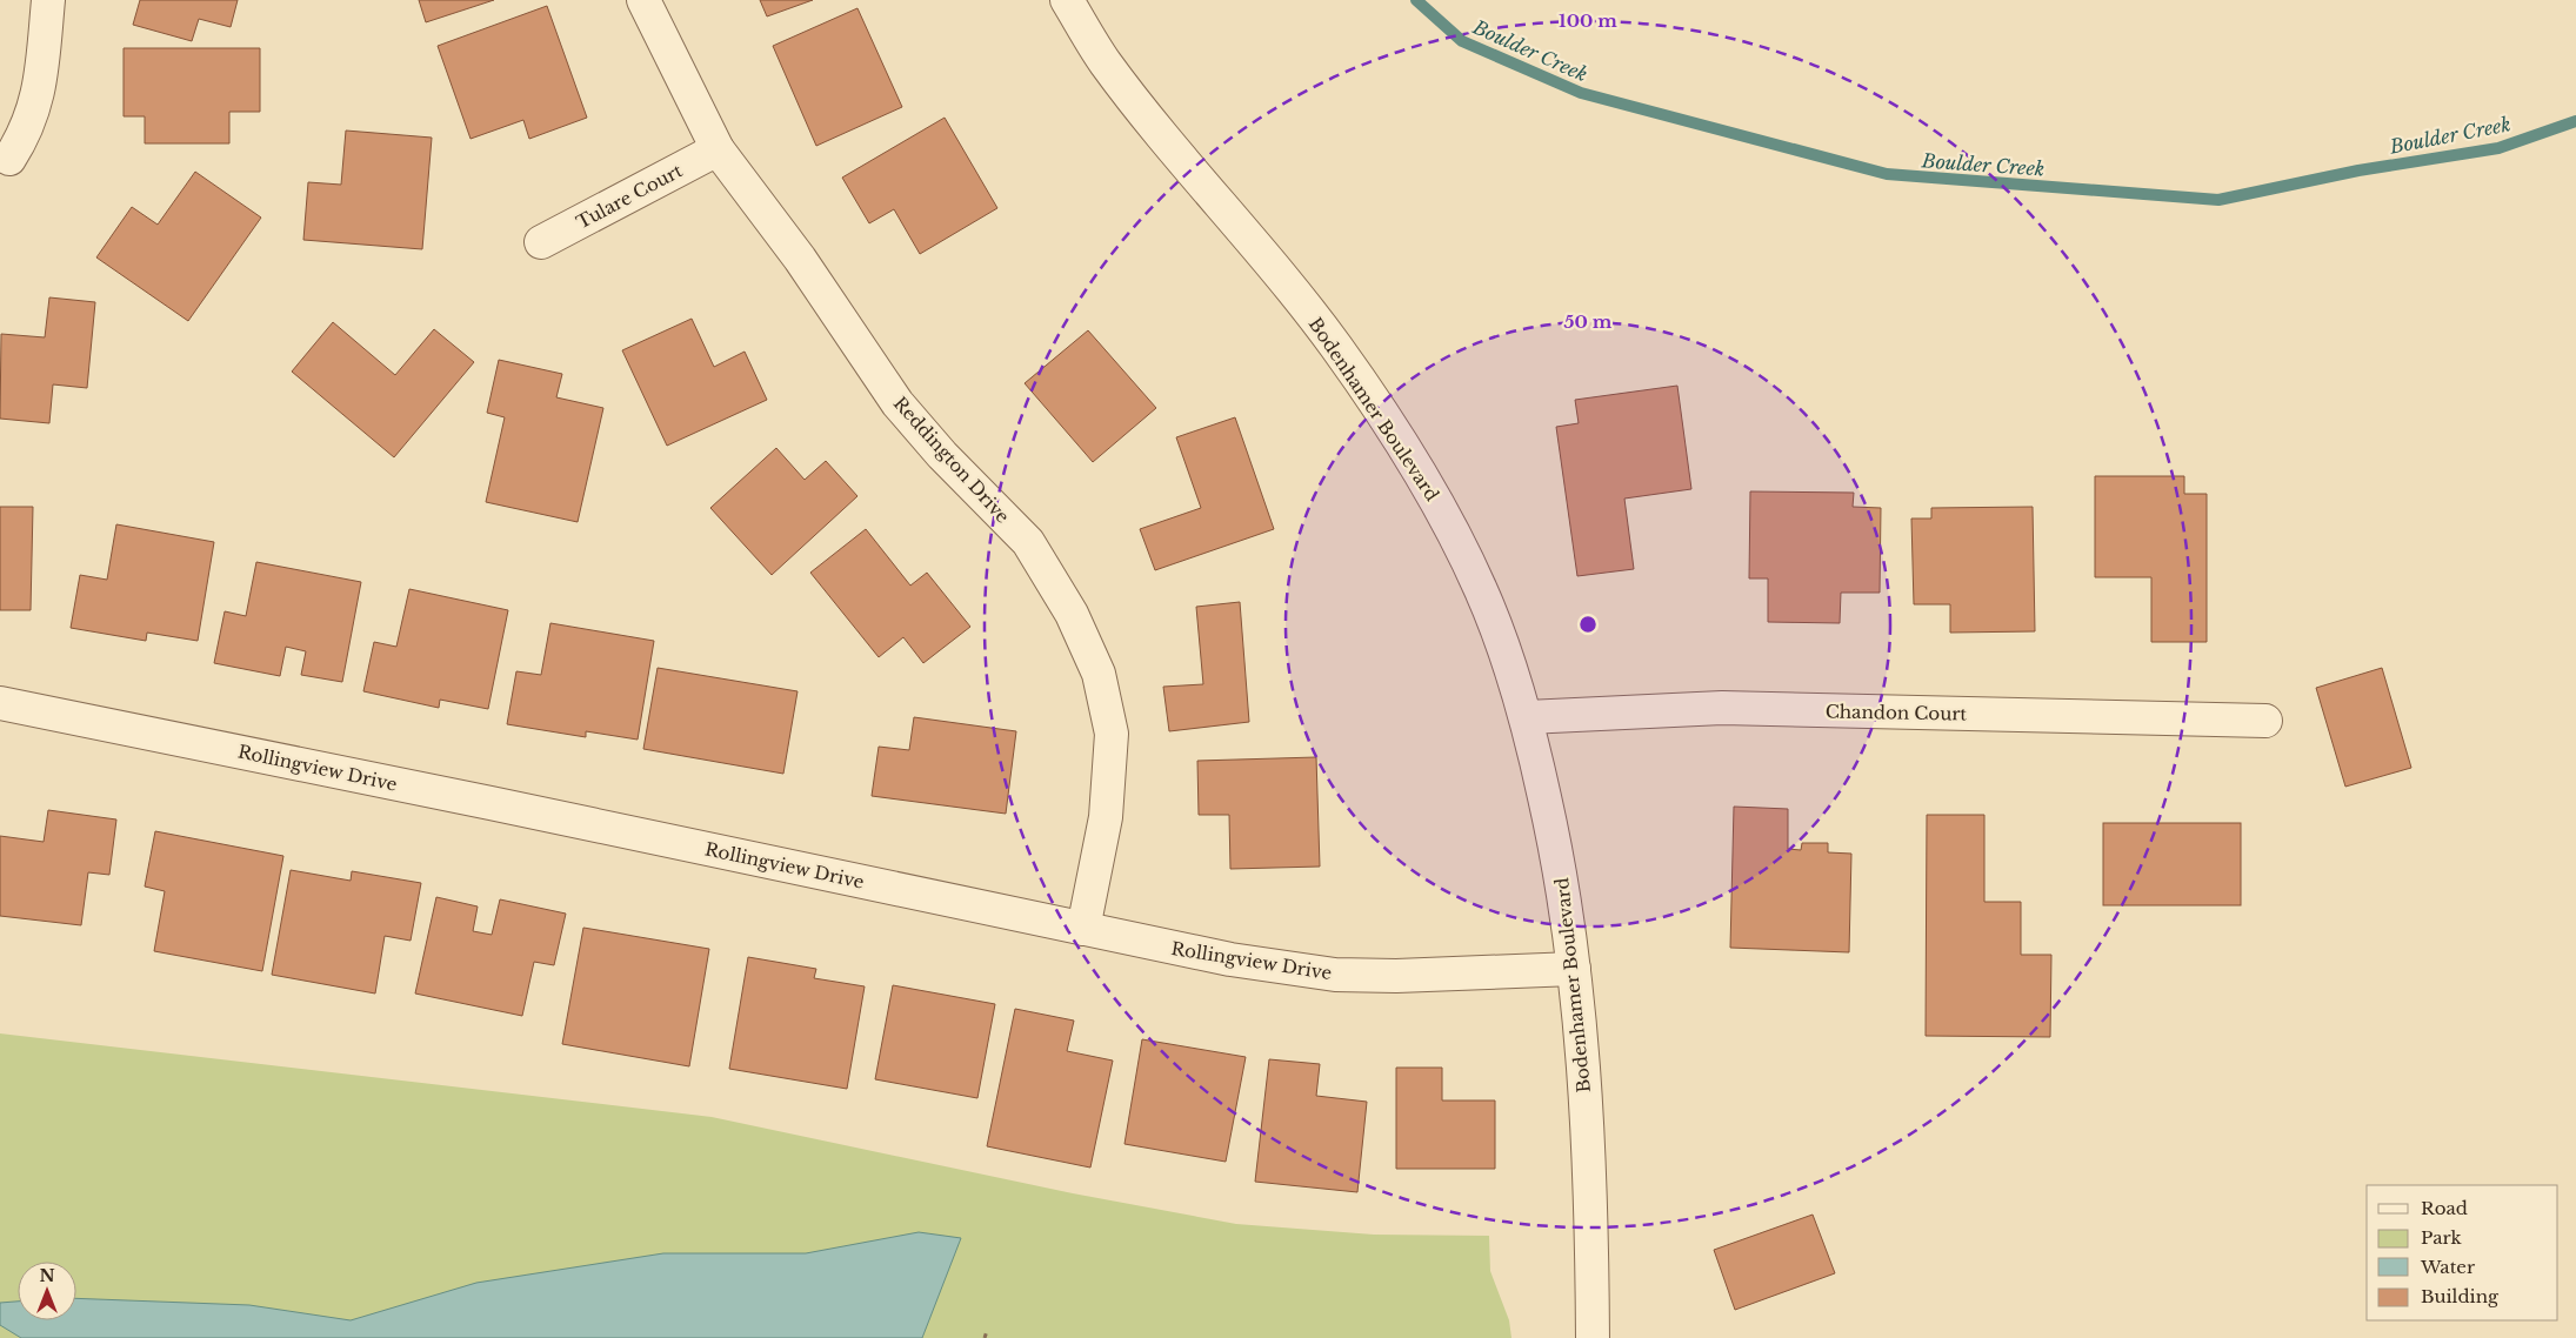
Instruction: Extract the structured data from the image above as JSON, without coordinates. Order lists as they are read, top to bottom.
{
  "streets": {
    "street": [
      "Tulare Court",
      "Bodenhamer Boulevard",
      "Reddington Drive",
      "Chandon Court",
      "Rollingview Drive"
    ]
  },
  "crossings": [
    ["Tulare Court", "Reddington Drive"],
    ["Bodenhamer Boulevard", "Chandon Court"],
    ["Bodenhamer Boulevard", "Rollingview Drive"],
    ["Reddington Drive", "Rollingview Drive"]
  ],
  "water": ["Boulder Creek"],
  "legend": [
    "Road",
    "Park",
    "Water",
    "Building"
  ],
  "north": "top",
  "rings": ["100 m", "50 m"]
}
